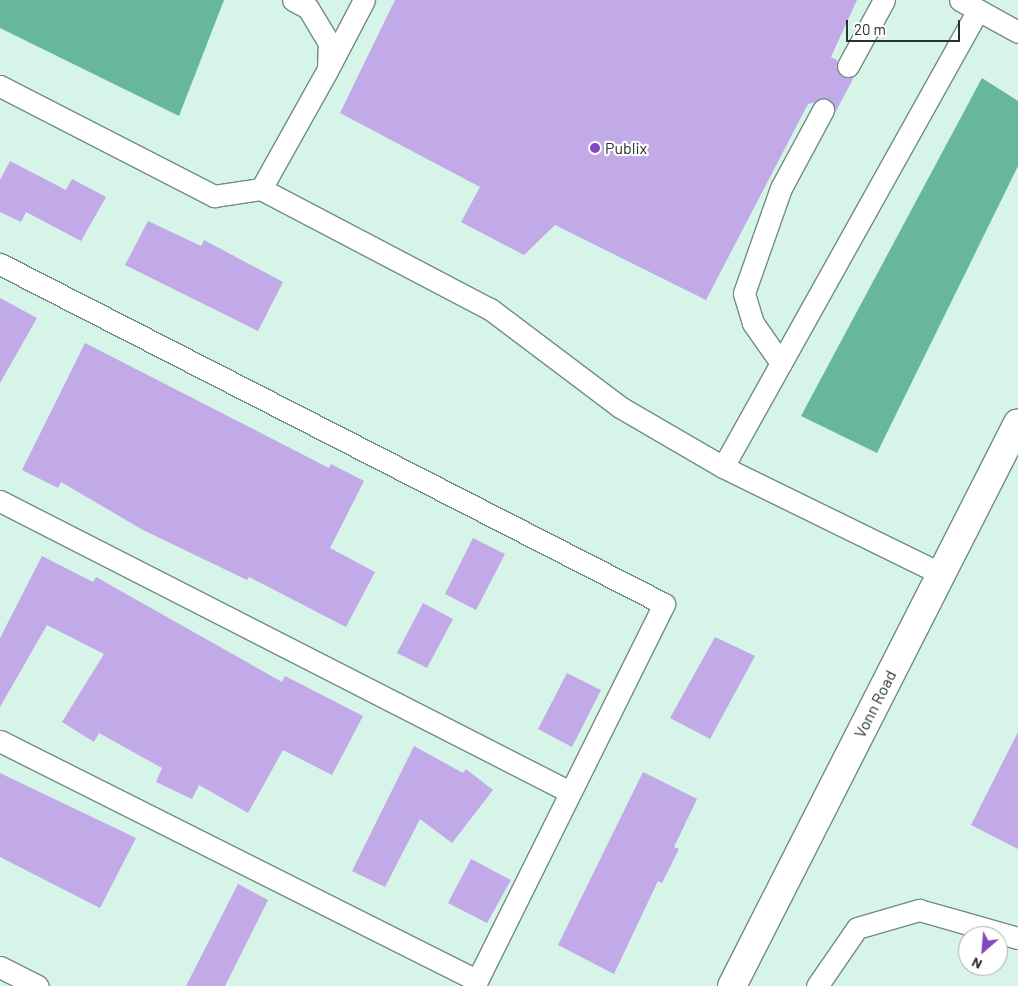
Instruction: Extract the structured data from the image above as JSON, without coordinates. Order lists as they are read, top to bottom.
{
  "streets": {
    "street": ["Vonn Road"]
  },
  "places": ["Publix"],
  "scale_bar": "20 m",
  "north": "bottom left"
}
